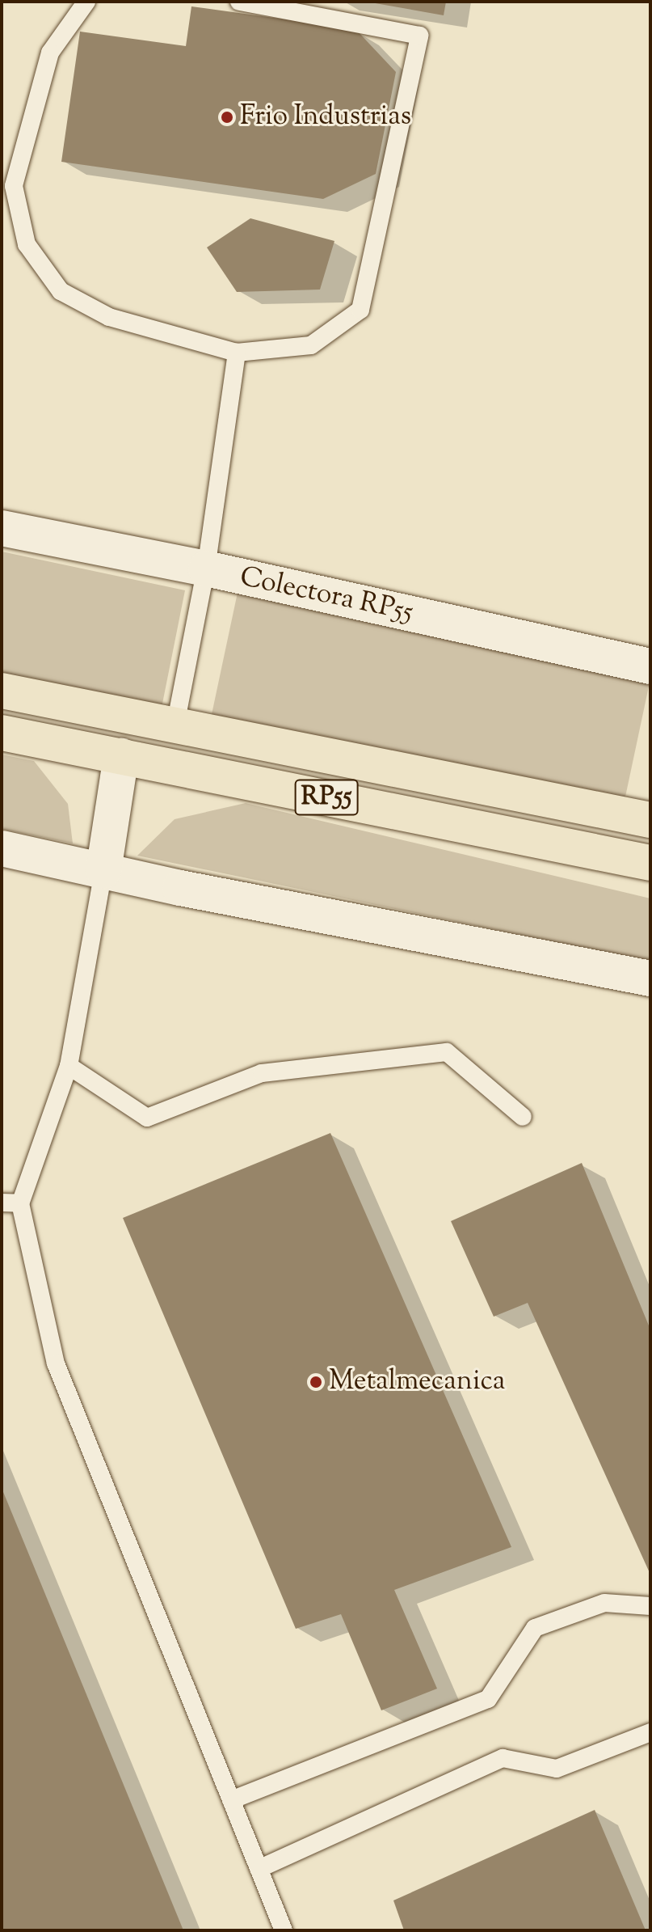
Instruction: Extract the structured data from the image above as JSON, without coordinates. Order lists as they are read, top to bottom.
{
  "streets": {
    "highway": ["RP55"],
    "street": ["Colectora RP55"]
  },
  "places": ["Frio Industrias", "Metalmecanica"]
}
